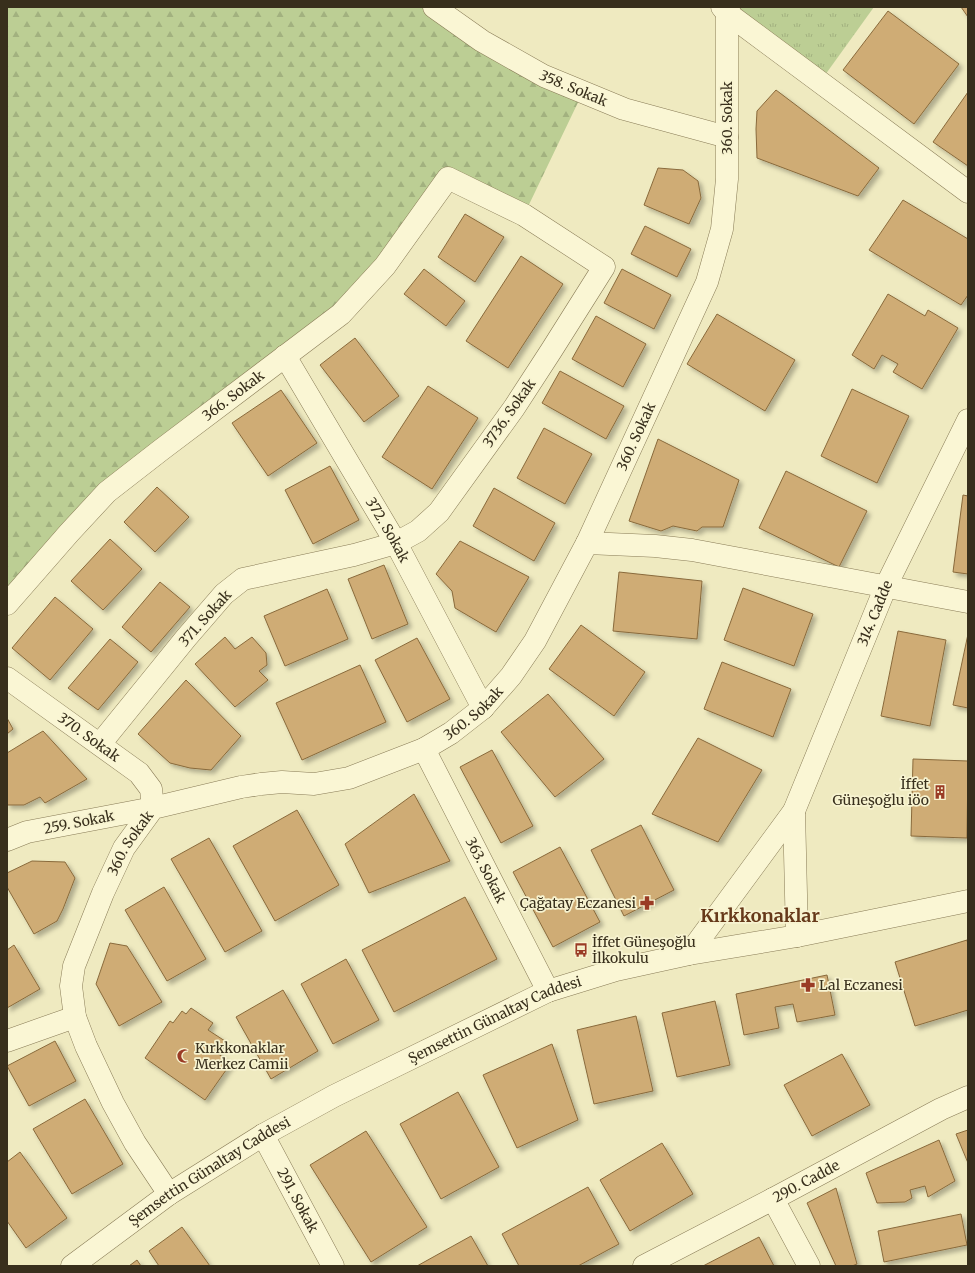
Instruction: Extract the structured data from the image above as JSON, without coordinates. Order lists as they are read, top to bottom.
{
  "streets": {
    "street": [
      "358. Sokak",
      "360. Sokak",
      "366. Sokak",
      "3736. Sokak",
      "372. Sokak",
      "314. Cadde",
      "371. Sokak",
      "370. Sokak",
      "259. Sokak",
      "363. Sokak",
      "Şemsettin Günaltay Caddesi",
      "290. Cadde",
      "291. Sokak"
    ]
  },
  "crossings": [
    ["358. Sokak", "360. Sokak"],
    ["360. Sokak", "372. Sokak"],
    ["360. Sokak", "370. Sokak"],
    ["360. Sokak", "259. Sokak"],
    ["360. Sokak", "363. Sokak"],
    ["360. Sokak", "Şemsettin Günaltay Caddesi"],
    ["366. Sokak", "3736. Sokak"],
    ["366. Sokak", "372. Sokak"],
    ["3736. Sokak", "372. Sokak"],
    ["3736. Sokak", "371. Sokak"],
    ["372. Sokak", "371. Sokak"],
    ["371. Sokak", "370. Sokak"],
    ["370. Sokak", "259. Sokak"],
    ["363. Sokak", "Şemsettin Günaltay Caddesi"],
    ["Şemsettin Günaltay Caddesi", "291. Sokak"]
  ],
  "districts": ["Kırkkonaklar"],
  "places": {
    "building": ["İffet Güneşoğlu iöo"],
    "pharmacy": ["Çağatay Eczanesi", "Lal Eczanesi"],
    "bus stop": ["İffet Güneşoğlu İlkokulu"],
    "mosque": ["Kırkkonaklar Merkez Camii"]
  }
}
